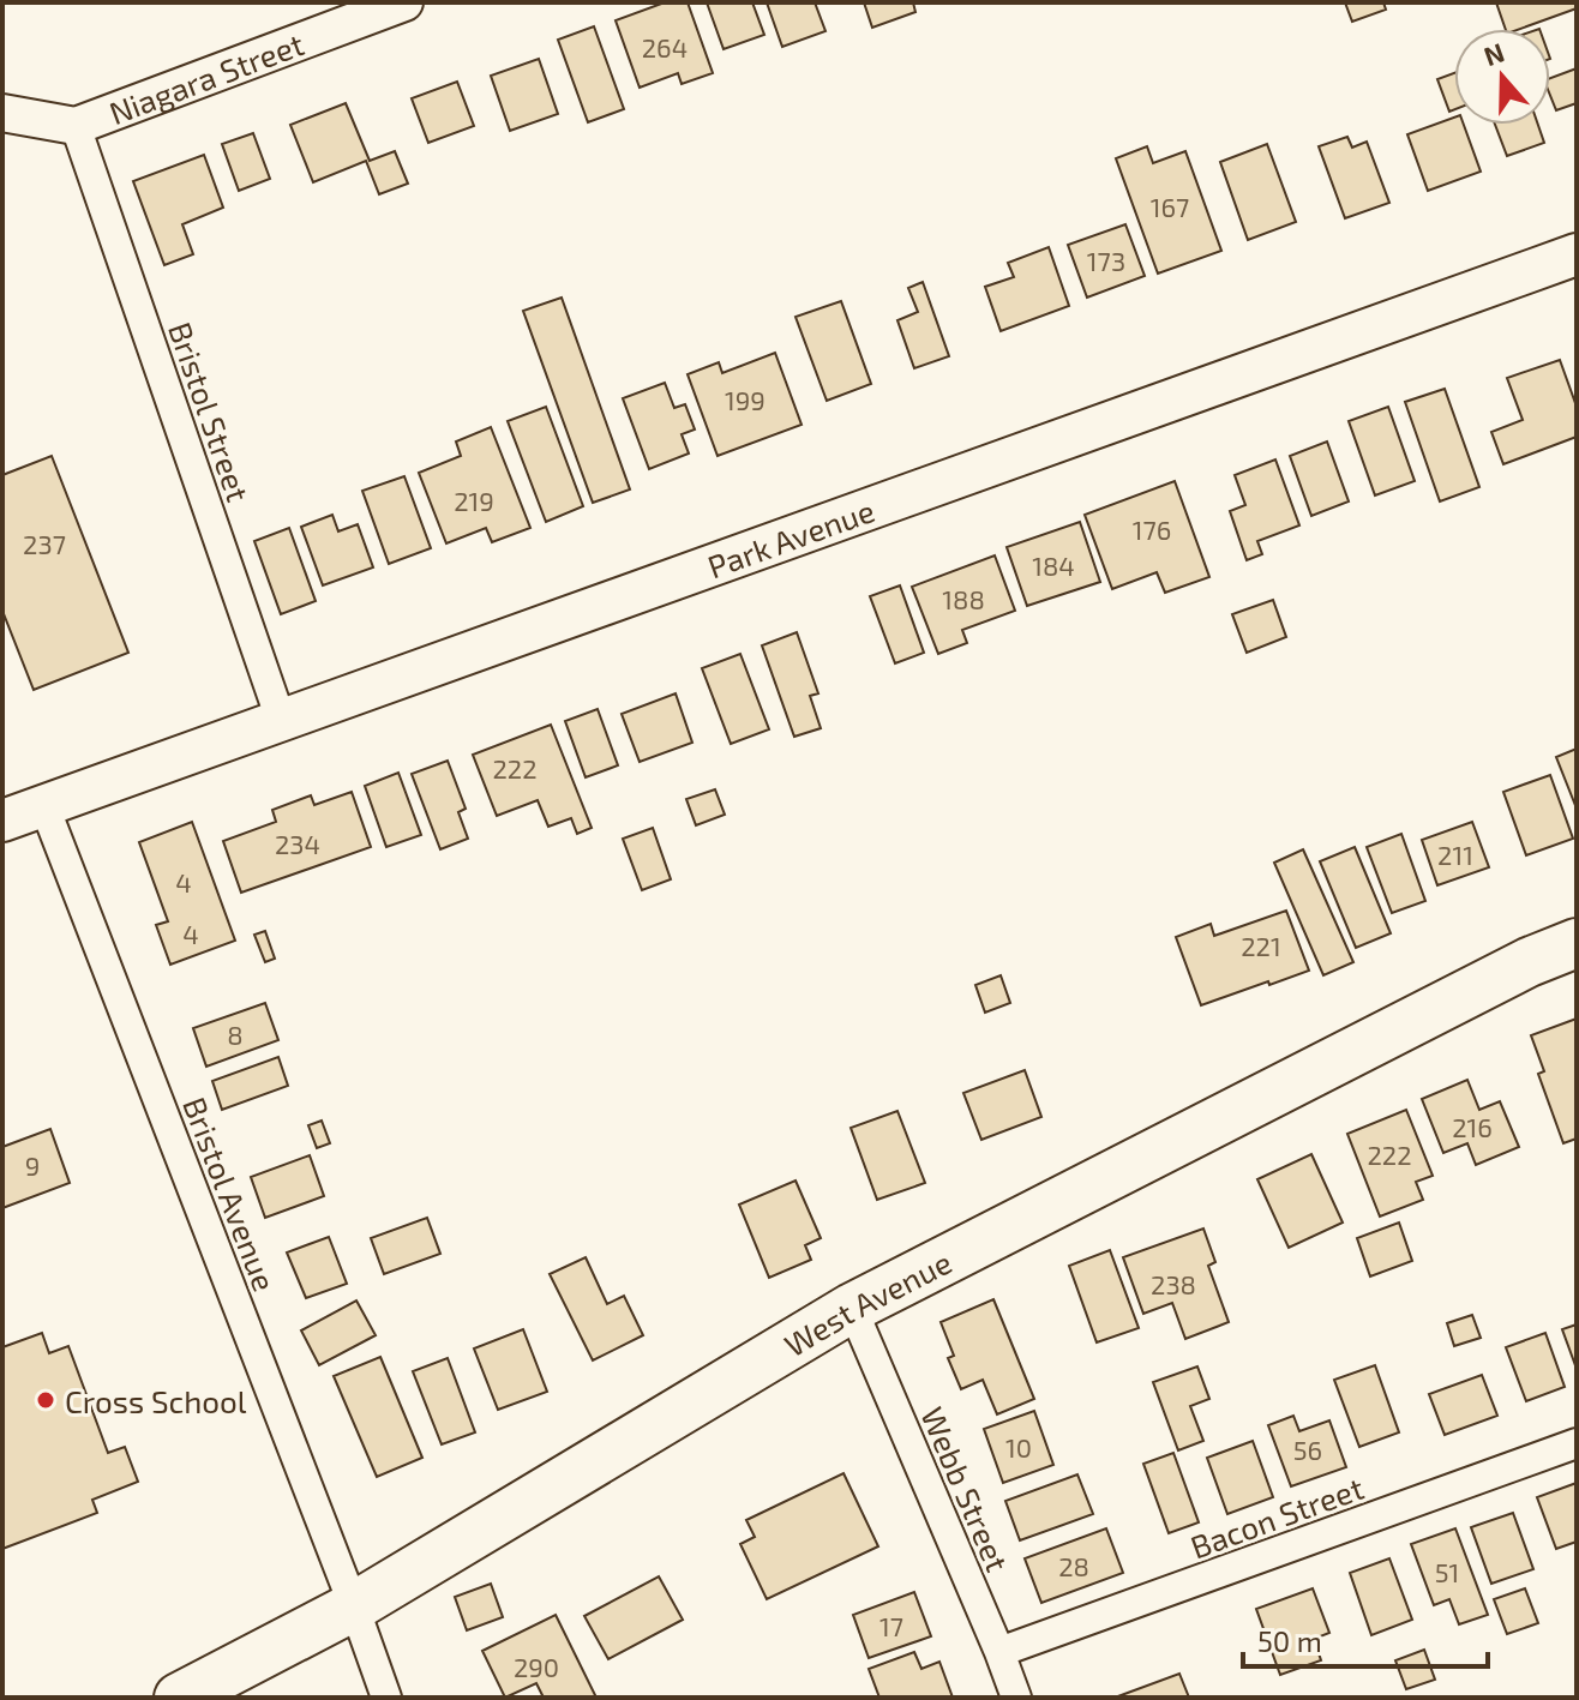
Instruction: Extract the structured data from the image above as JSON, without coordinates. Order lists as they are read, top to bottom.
{
  "streets": {
    "highway": ["West Avenue"],
    "main road": ["Park Avenue"],
    "street": [
      "Niagara Street",
      "Bristol Street",
      "Bristol Avenue",
      "Webb Street",
      "Bacon Street"
    ]
  },
  "crossings": [
    ["Niagara Street", "Bristol Street"],
    ["Bristol Street", "Park Avenue"],
    ["Park Avenue", "Bristol Avenue"],
    ["Bristol Avenue", "West Avenue"],
    ["West Avenue", "Webb Street"],
    ["Webb Street", "Bacon Street"]
  ],
  "places": ["Cross School"],
  "house_numbers": [
    "264",
    "167",
    "173",
    "199",
    "219",
    "176",
    "237",
    "184",
    "188",
    "222",
    "234",
    "211",
    "4",
    "4",
    "221",
    "8",
    "216",
    "222",
    "9",
    "238",
    "10",
    "56",
    "28",
    "51",
    "17",
    "290"
  ],
  "scale_bar": "50 m",
  "north": "top"
}
